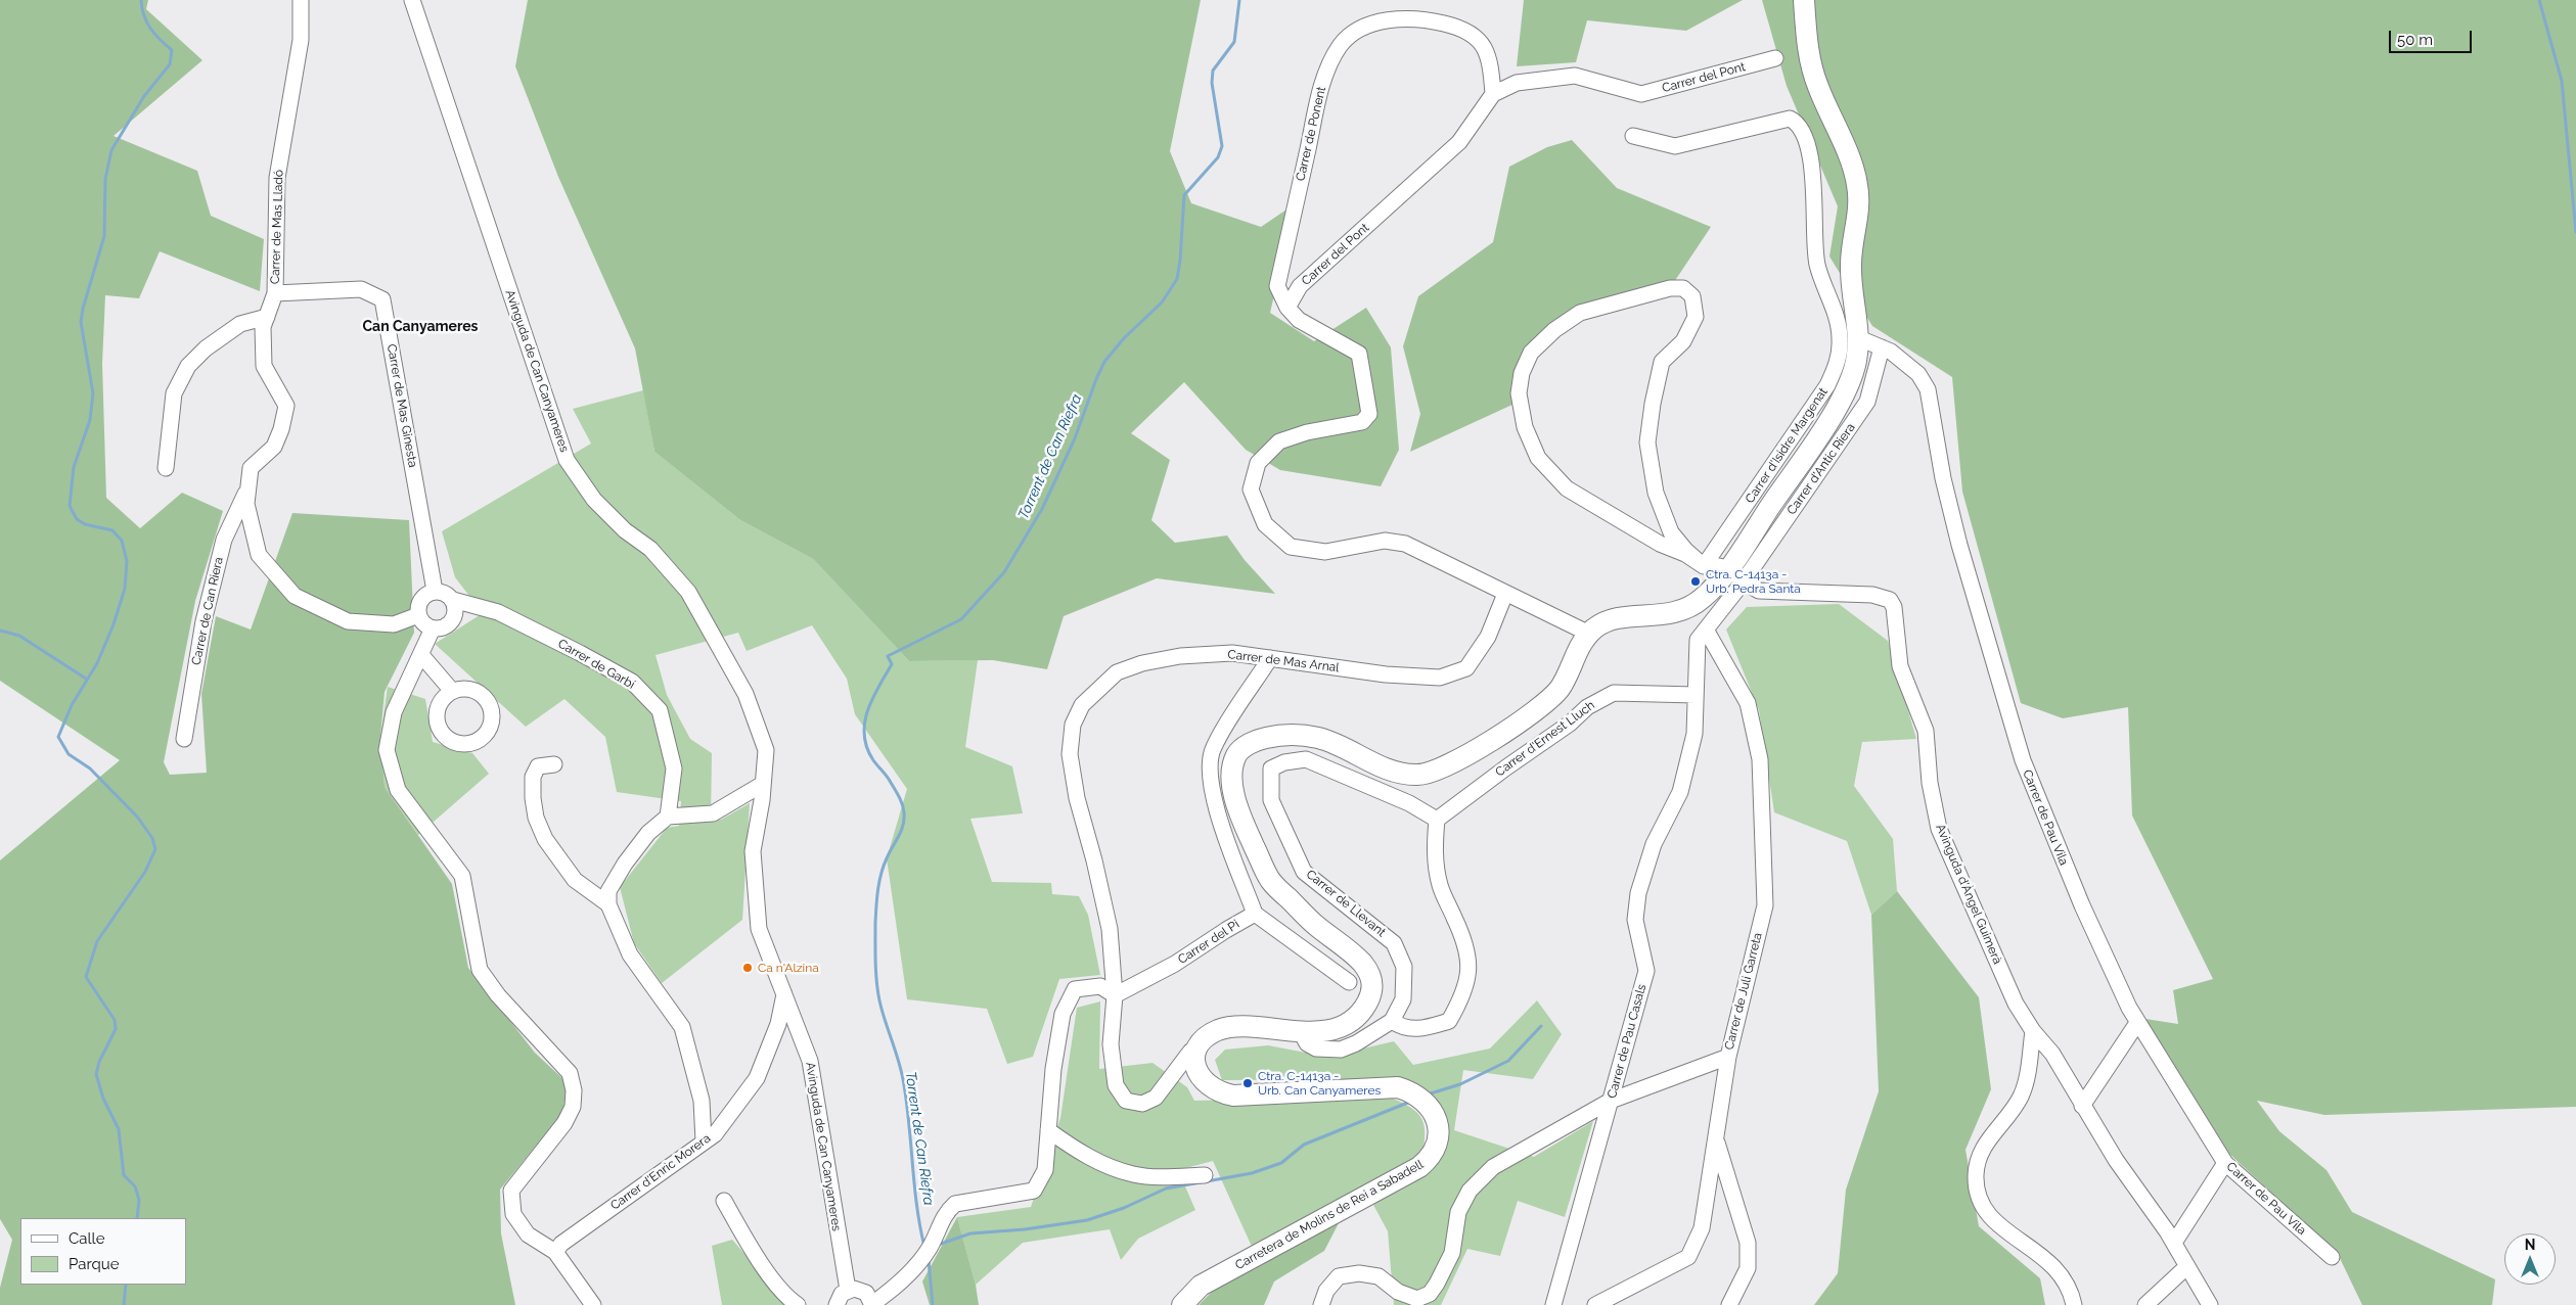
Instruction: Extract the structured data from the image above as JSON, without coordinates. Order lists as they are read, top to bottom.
{
  "streets": {
    "main road": ["Carretera de Molins de Rei a Sabadell"],
    "street": [
      "Carrer del Pont",
      "Carrer de Ponent",
      "Carrer de Mas Lladó",
      "Avinguda de Can Canyameres",
      "Carrer de Mas Ginesta",
      "Carrer d'Isidre Margenat",
      "Carrer d'Antic Riera",
      "Carrer de Can Riera",
      "Carrer de Mas Arnal",
      "Carrer de Garbí",
      "Carrer d'Ernest Lluch",
      "Carrer de Pau Vila",
      "Avinguda d'Àngel Guimerà",
      "Carrer de Llevant",
      "Carrer del Pi",
      "Carrer de Juli Garreta",
      "Carrer de Pau Casals",
      "Carrer d'Enric Morera"
    ]
  },
  "crossings": [
    ["Carrer del Pont", "Carrer de Ponent"],
    ["Carrer de Mas Lladó", "Carrer de Mas Ginesta"],
    ["Carrer de Mas Lladó", "Carrer de Can Riera"],
    ["Carrer de Mas Lladó", "Carrer de Garbí"],
    ["Avinguda de Can Canyameres", "Carrer d'Enric Morera"],
    ["Carrer de Mas Ginesta", "Carrer de Garbí"],
    ["Carrer d'Antic Riera", "Carrer de Pau Vila"],
    ["Carrer d'Antic Riera", "Avinguda d'Àngel Guimerà"],
    ["Carrer de Mas Arnal", "Carrer del Pi"],
    ["Carrer d'Ernest Lluch", "Carrer de Llevant"],
    ["Carrer d'Ernest Lluch", "Carrer de Pau Casals"],
    ["Carrer de Juli Garreta", "Carrer de Pau Casals"]
  ],
  "districts": ["Can Canyameres"],
  "water": ["Torrent de Can Riefra"],
  "places": ["Ctra. C-1413a - Urb. Pedra Santa", "Ca n'Alzina", "Ctra. C-1413a - Urb. Can Canyameres"],
  "legend": ["Calle", "Parque"],
  "scale_bar": "50 m",
  "north": "top"
}
